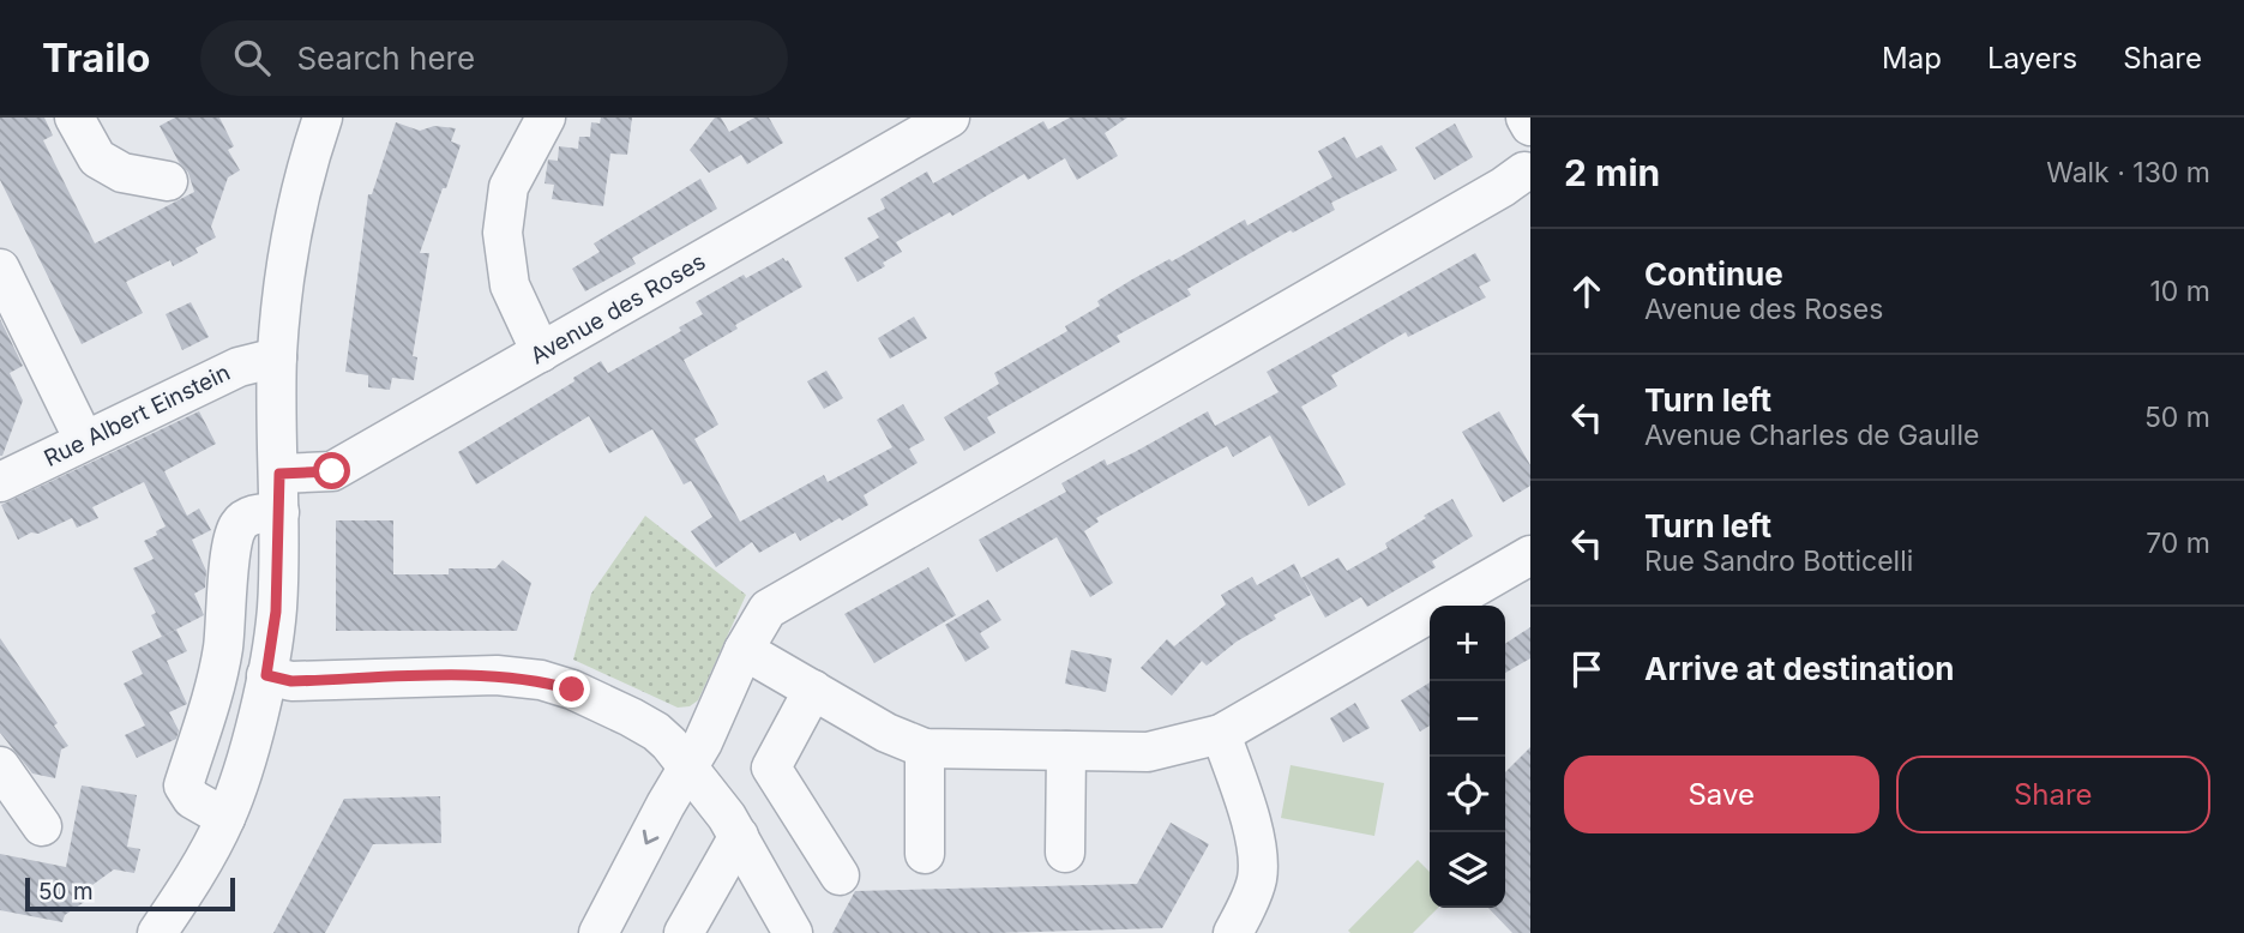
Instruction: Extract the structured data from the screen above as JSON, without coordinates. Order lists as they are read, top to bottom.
{
  "streets": {
    "street": ["Avenue des Roses", "Rue Albert Einstein"]
  },
  "scale_bar": "50 m",
  "page": {
    "header": "Trailo",
    "search": "Search here",
    "nav": ["Map", "Layers", "Share"],
    "heading": ["2 min", "Walk · 130 m"],
    "list": [
      ["Continue", "Avenue des Roses", "10 m"],
      ["Turn left", "Avenue Charles de Gaulle", "50 m"],
      ["Turn left", "Rue Sandro Botticelli", "70 m"],
      "Arrive at destination"
    ],
    "map_buttons": ["+", "−"],
    "buttons": ["Save", "Share"],
    "scale": "50 m"
  }
}
